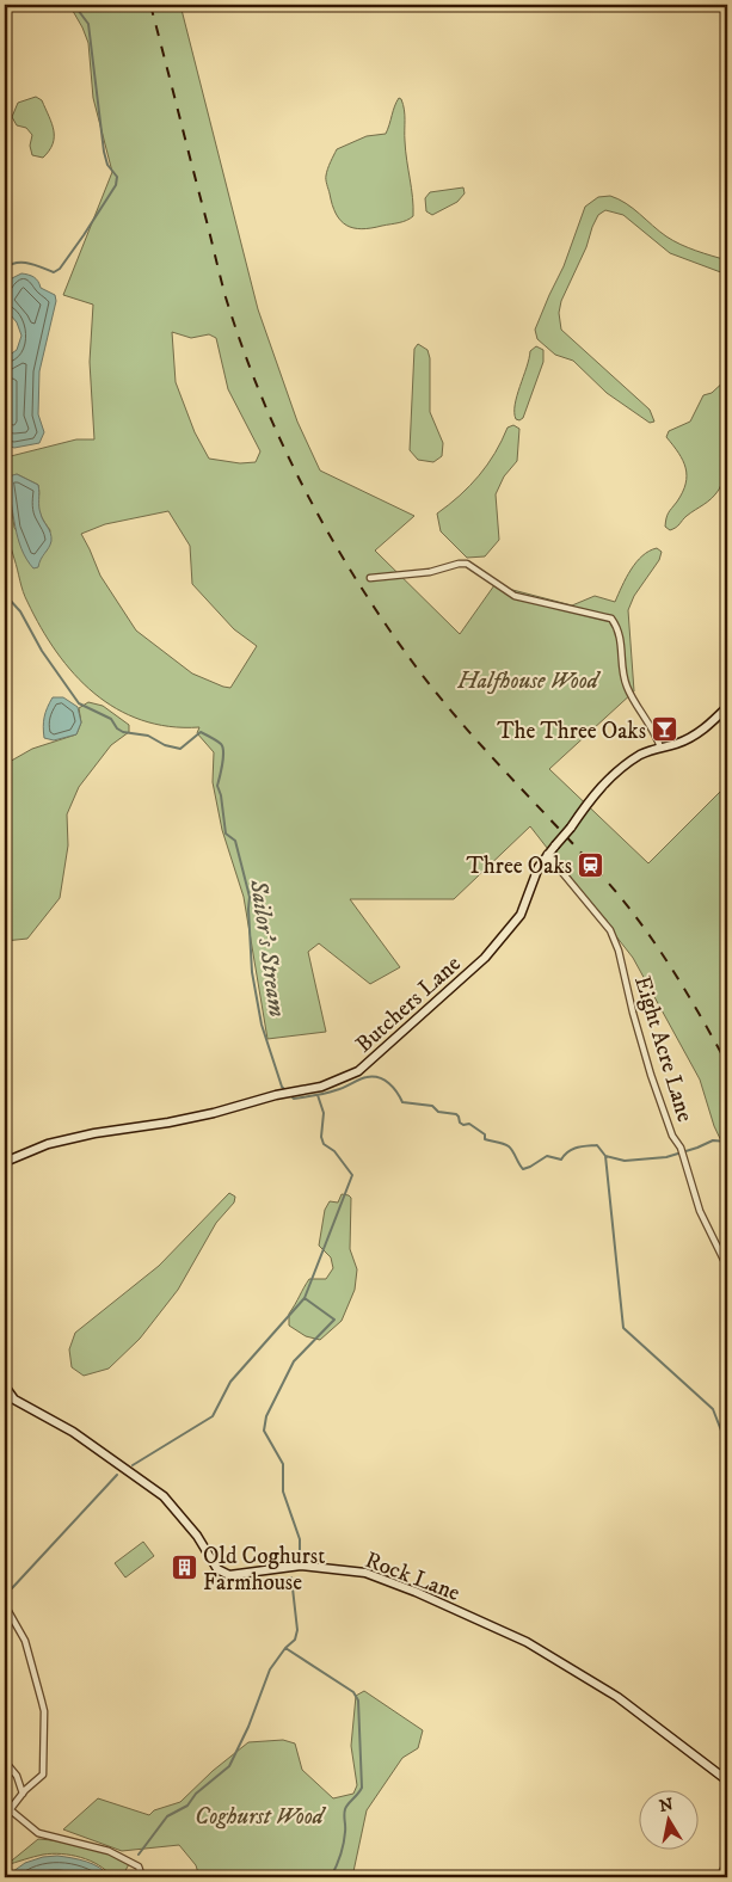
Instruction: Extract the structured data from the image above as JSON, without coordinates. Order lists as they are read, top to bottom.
{
  "streets": {
    "street": ["Butchers Lane", "Eight Acre Lane", "Rock Lane"]
  },
  "crossings": [
    ["Butchers Lane", "Eight Acre Lane"]
  ],
  "water": ["Sailor's Stream"],
  "parks": ["Halfhouse Wood", "Coghurst Wood"],
  "places": {
    "bar": ["The Three Oaks"],
    "station": ["Three Oaks"],
    "building": ["Old Coghurst Farmhouse"]
  },
  "north": "top"
}
